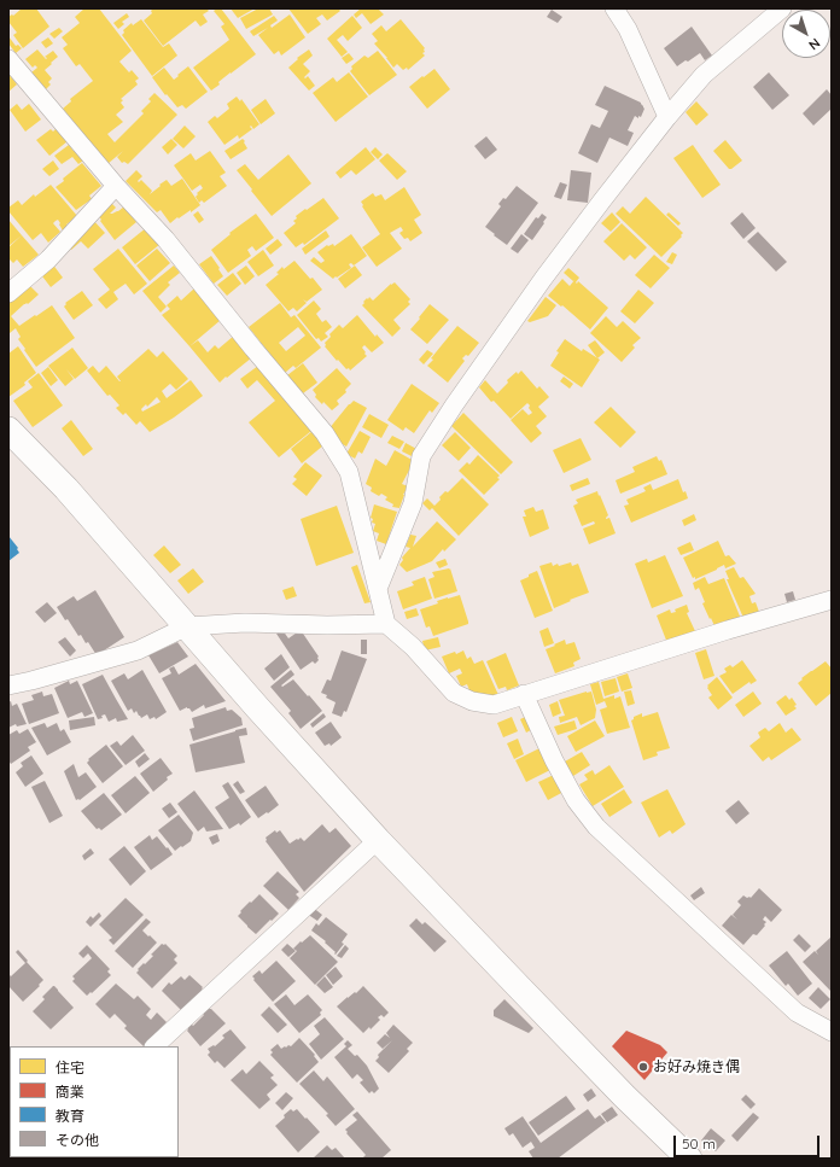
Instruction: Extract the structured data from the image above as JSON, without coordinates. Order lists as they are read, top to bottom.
{
  "places": ["お好み焼き偶"],
  "legend": [
    "住宅",
    "商業",
    "教育",
    "その他"
  ],
  "scale_bar": "50 m",
  "north": "bottom right"
}
